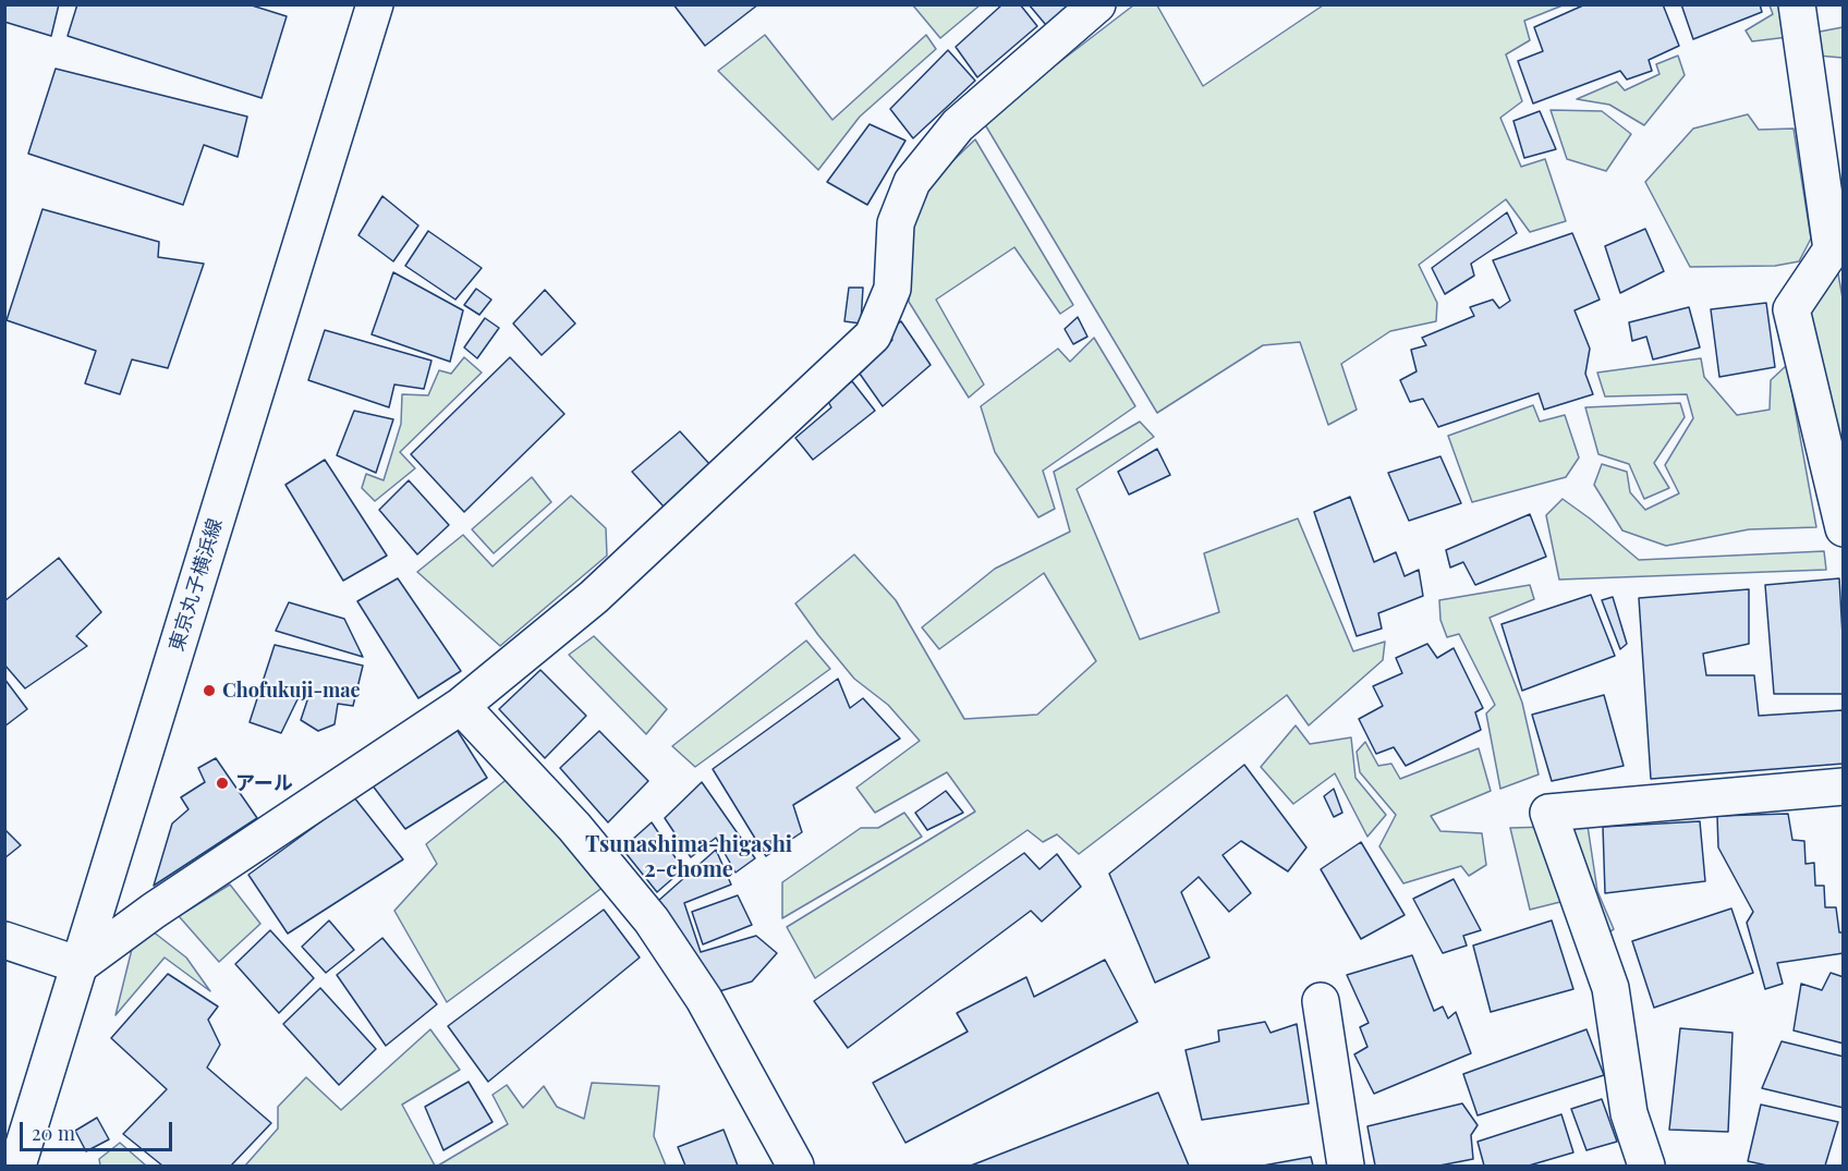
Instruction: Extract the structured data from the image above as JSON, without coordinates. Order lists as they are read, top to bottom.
{
  "streets": {
    "street": ["東京丸子横浜線"]
  },
  "districts": ["Tsunashima-higashi 2-chome"],
  "places": ["Chofukuji-mae", "アール"],
  "scale_bar": "20 m"
}
